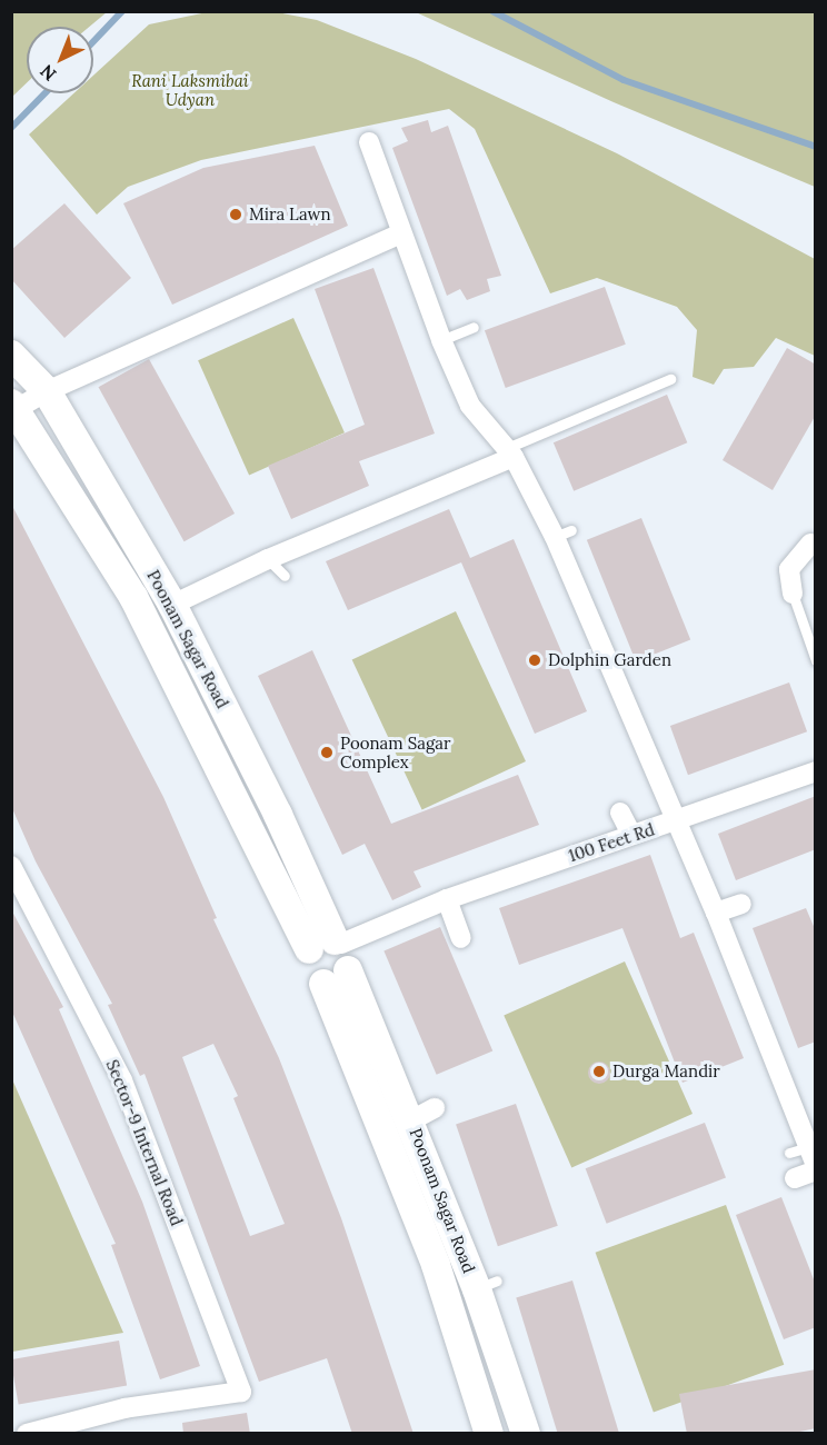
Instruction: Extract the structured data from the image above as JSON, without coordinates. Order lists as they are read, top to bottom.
{
  "streets": {
    "main road": ["Poonam Sagar Road"],
    "street": ["100 Feet Rd", "Sector-9 Internal Road"]
  },
  "crossings": [
    ["Poonam Sagar Road", "100 Feet Rd"]
  ],
  "parks": ["Rani Laksmibai Udyan"],
  "places": [
    "Mira Lawn",
    "Dolphin Garden",
    "Poonam Sagar Complex",
    "Durga Mandir"
  ],
  "north": "bottom left"
}
